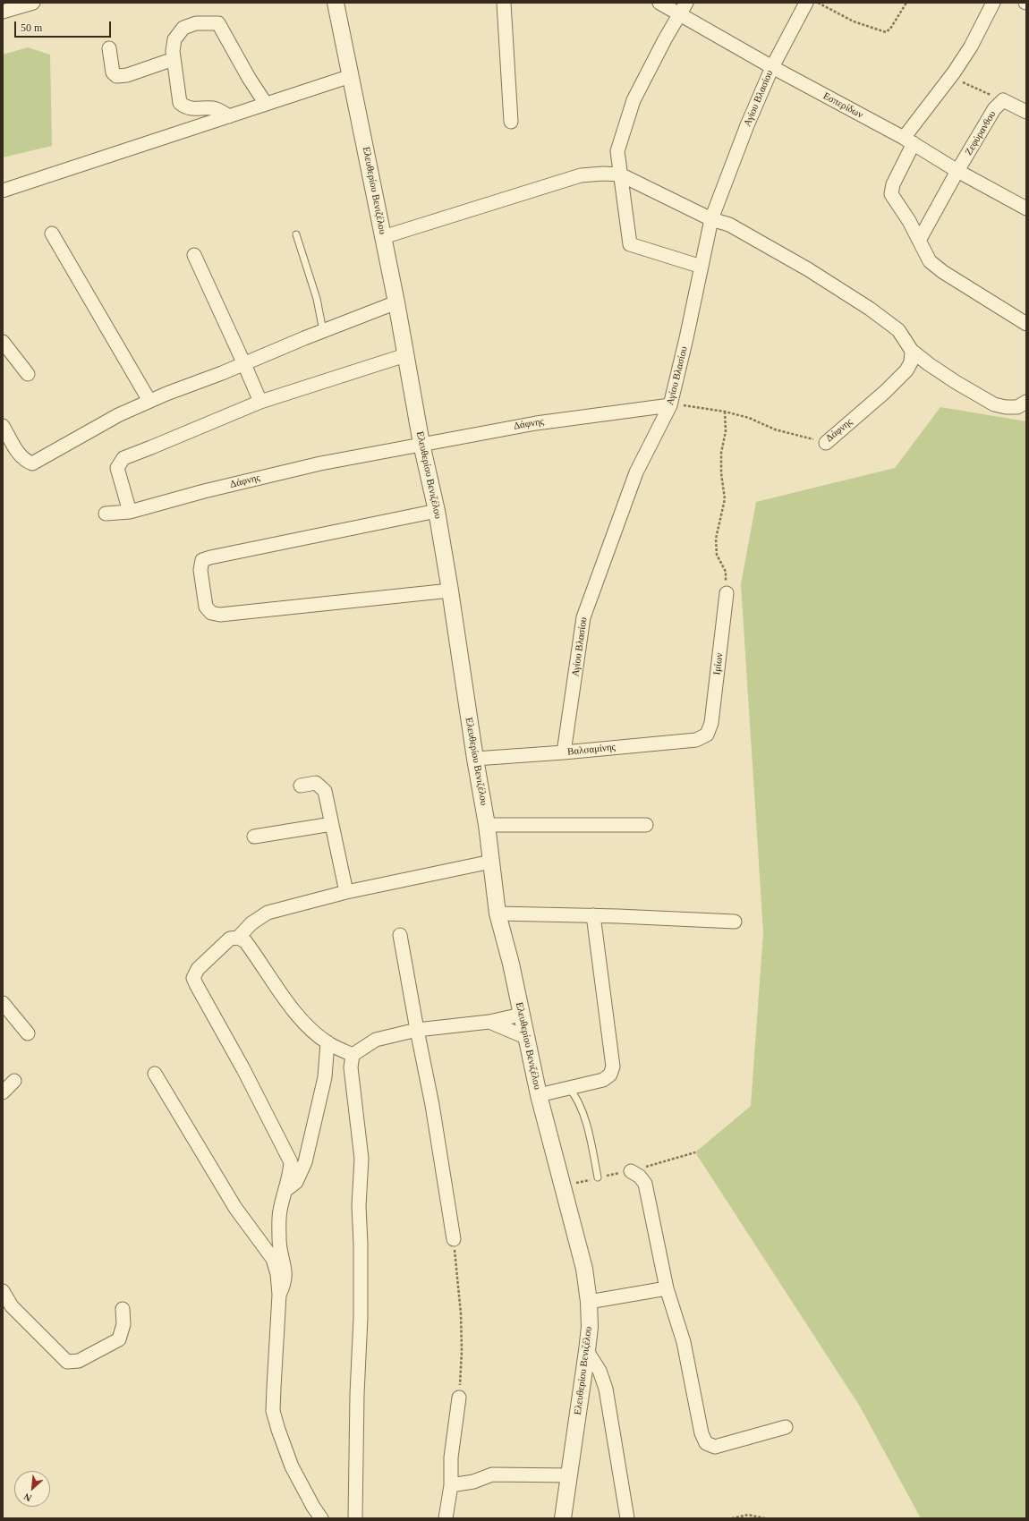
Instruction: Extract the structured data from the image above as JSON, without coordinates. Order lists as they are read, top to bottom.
{
  "streets": {
    "street": [
      "Αγίου Βλασίου",
      "Εσπερίδων",
      "Ζεφύρανθου",
      "Ελευθερίου Βενιζέλου",
      "Δάφνης",
      "Ιμίων",
      "Βαλσαμίνης"
    ]
  },
  "crossings": [
    ["Αγίου Βλασίου", "Εσπερίδων"],
    ["Αγίου Βλασίου", "Δάφνης"],
    ["Αγίου Βλασίου", "Βαλσαμίνης"],
    ["Εσπερίδων", "Ζεφύρανθου"],
    ["Ελευθερίου Βενιζέλου", "Δάφνης"],
    ["Ελευθερίου Βενιζέλου", "Βαλσαμίνης"],
    ["Ιμίων", "Βαλσαμίνης"]
  ],
  "scale_bar": "50 m",
  "north": "bottom left"
}
